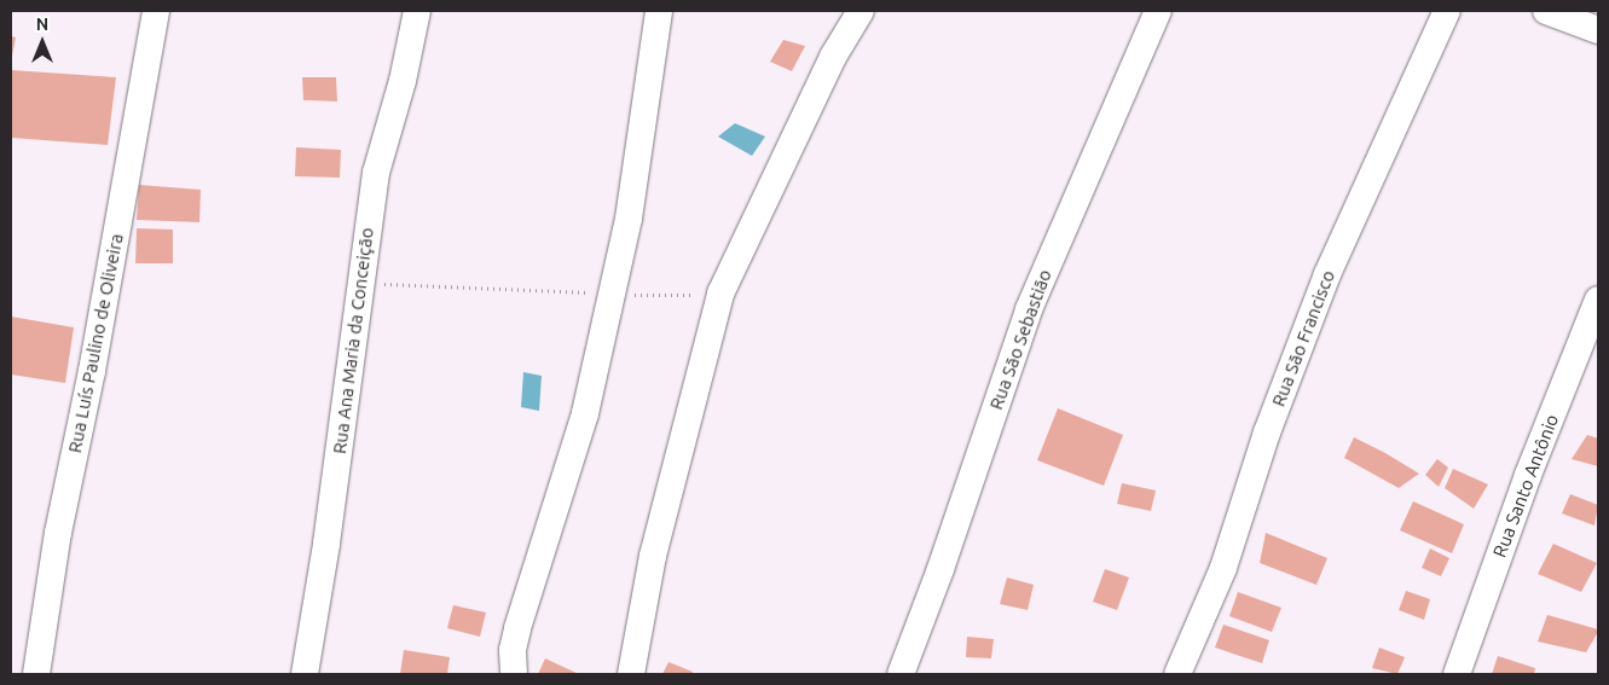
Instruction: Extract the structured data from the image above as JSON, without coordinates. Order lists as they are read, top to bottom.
{
  "streets": {
    "street": [
      "Rua São Francisco",
      "Rua São Sebastião",
      "Rua Ana Maria da Conceição",
      "Rua Luís Paulino de Oliveira",
      "Rua Santo Antônio"
    ]
  },
  "north": "top"
}
